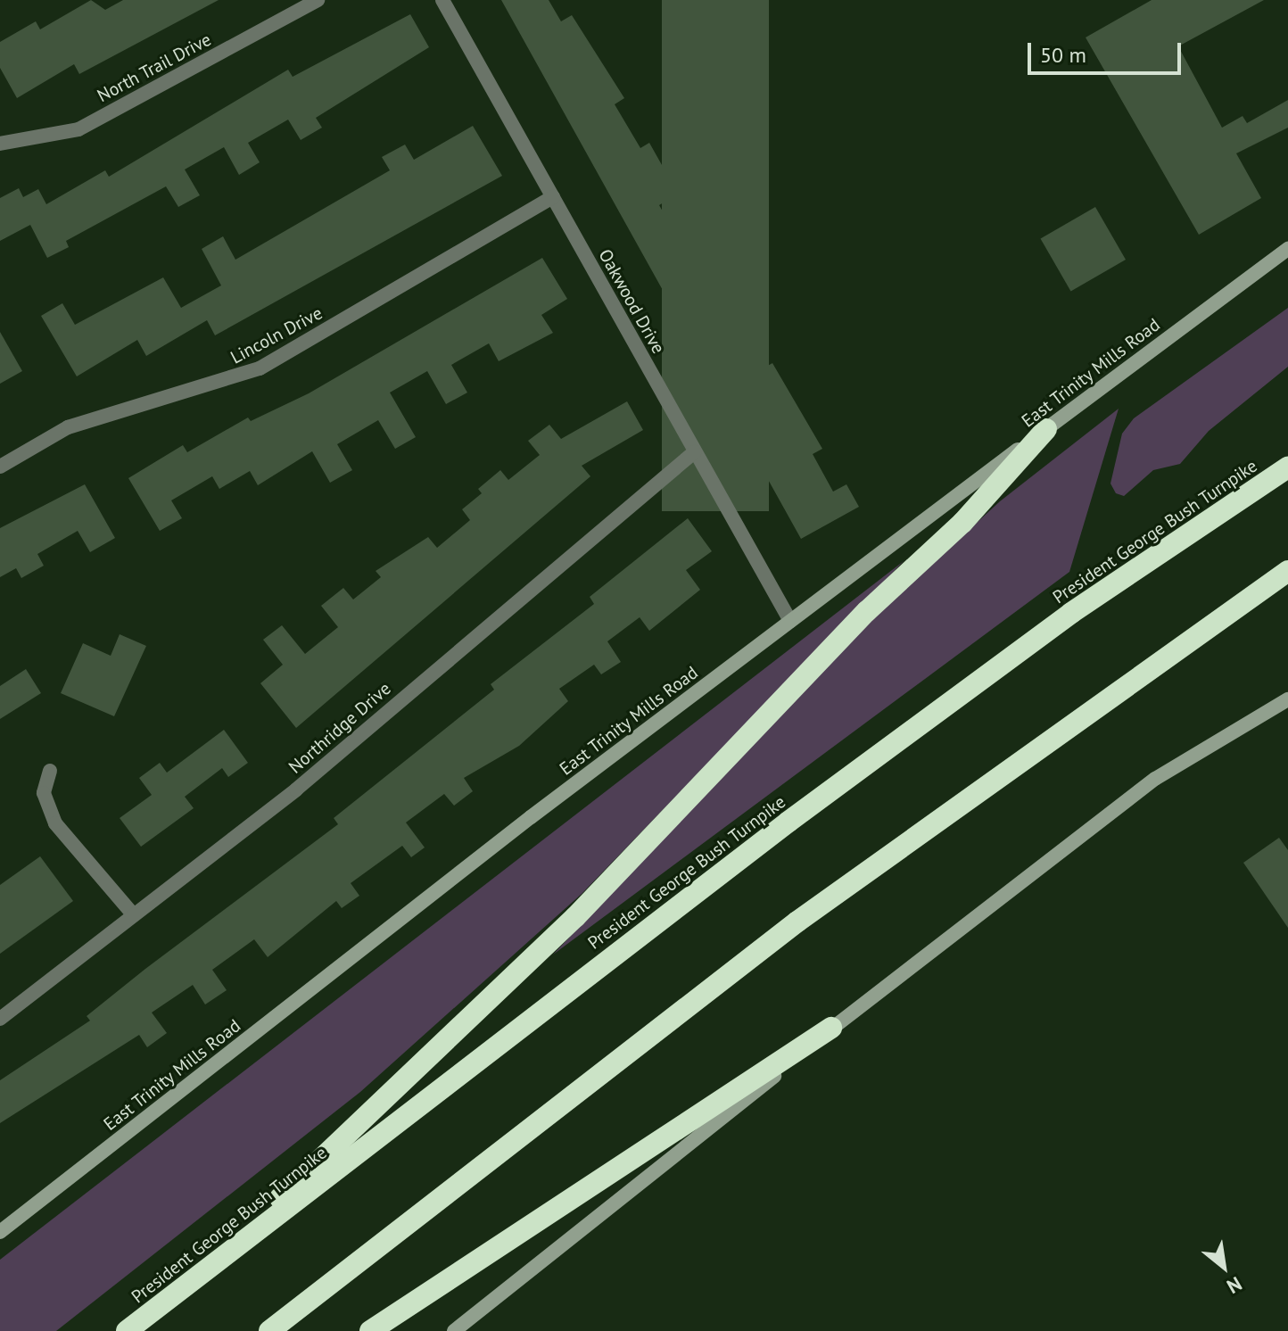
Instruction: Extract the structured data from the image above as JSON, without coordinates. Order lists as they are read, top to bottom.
{
  "streets": {
    "highway": ["President George Bush Turnpike"],
    "main road": ["East Trinity Mills Road"],
    "street": [
      "North Trail Drive",
      "Oakwood Drive",
      "Lincoln Drive",
      "Northridge Drive"
    ]
  },
  "crossings": [
    ["Oakwood Drive", "Lincoln Drive"],
    ["Oakwood Drive", "East Trinity Mills Road"],
    ["Oakwood Drive", "Northridge Drive"]
  ],
  "scale_bar": "50 m",
  "north": "bottom right"
}
